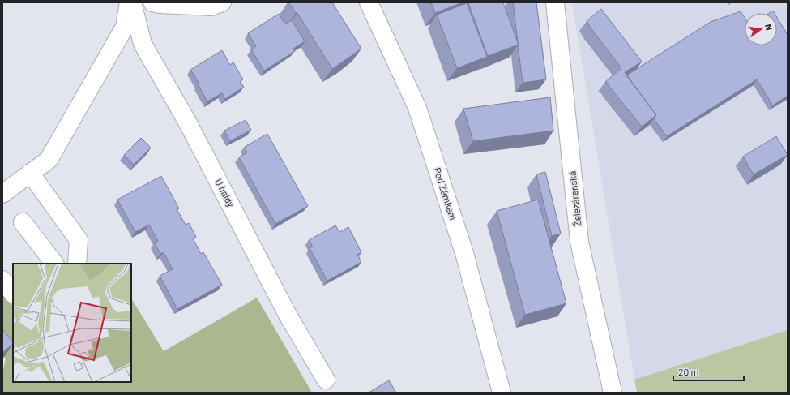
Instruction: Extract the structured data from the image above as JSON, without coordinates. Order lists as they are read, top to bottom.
{
  "streets": {
    "street": ["U haldy", "Pod Zámkem", "Železárenská"]
  },
  "scale_bar": "20 m",
  "north": "right"
}
